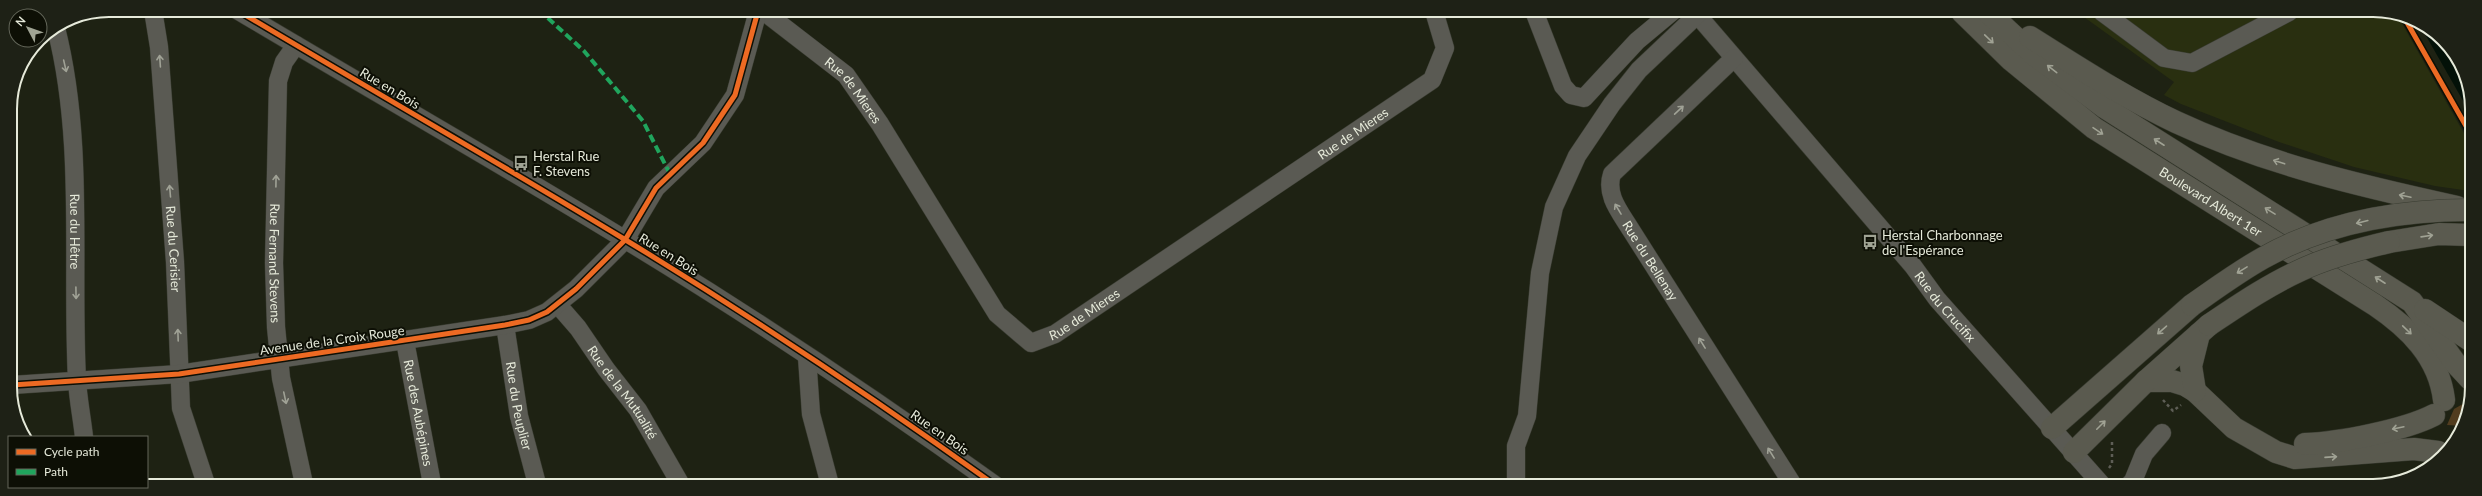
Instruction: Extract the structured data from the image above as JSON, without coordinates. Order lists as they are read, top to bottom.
{
  "streets": {
    "main road": ["Boulevard Albert 1er"],
    "street": [
      "Rue en Bois",
      "Rue de Mieres",
      "Rue du Hêtre",
      "Rue du Cerisier",
      "Rue du Bellenay",
      "Rue Fernand Stevens",
      "Rue du Crucifix",
      "Avenue de la Croix Rouge",
      "Rue de la Mutualité",
      "Rue du Peuplier",
      "Rue des Aubépines"
    ]
  },
  "crossings": [
    ["Rue en Bois", "Rue Fernand Stevens"],
    ["Rue en Bois", "Avenue de la Croix Rouge"],
    ["Rue du Hêtre", "Avenue de la Croix Rouge"],
    ["Rue du Cerisier", "Avenue de la Croix Rouge"],
    ["Rue du Bellenay", "Rue du Crucifix"],
    ["Rue Fernand Stevens", "Avenue de la Croix Rouge"],
    ["Avenue de la Croix Rouge", "Rue de la Mutualité"],
    ["Avenue de la Croix Rouge", "Rue du Peuplier"],
    ["Avenue de la Croix Rouge", "Rue des Aubépines"]
  ],
  "one_way": ["Rue du Hêtre", "Rue du Cerisier", "Rue du Bellenay"],
  "places": {
    "bus stop": ["Herstal Rue F. Stevens", "Herstal Charbonnage de l'Espérance"]
  },
  "legend": ["Cycle path", "Path"],
  "north": "top left"
}
